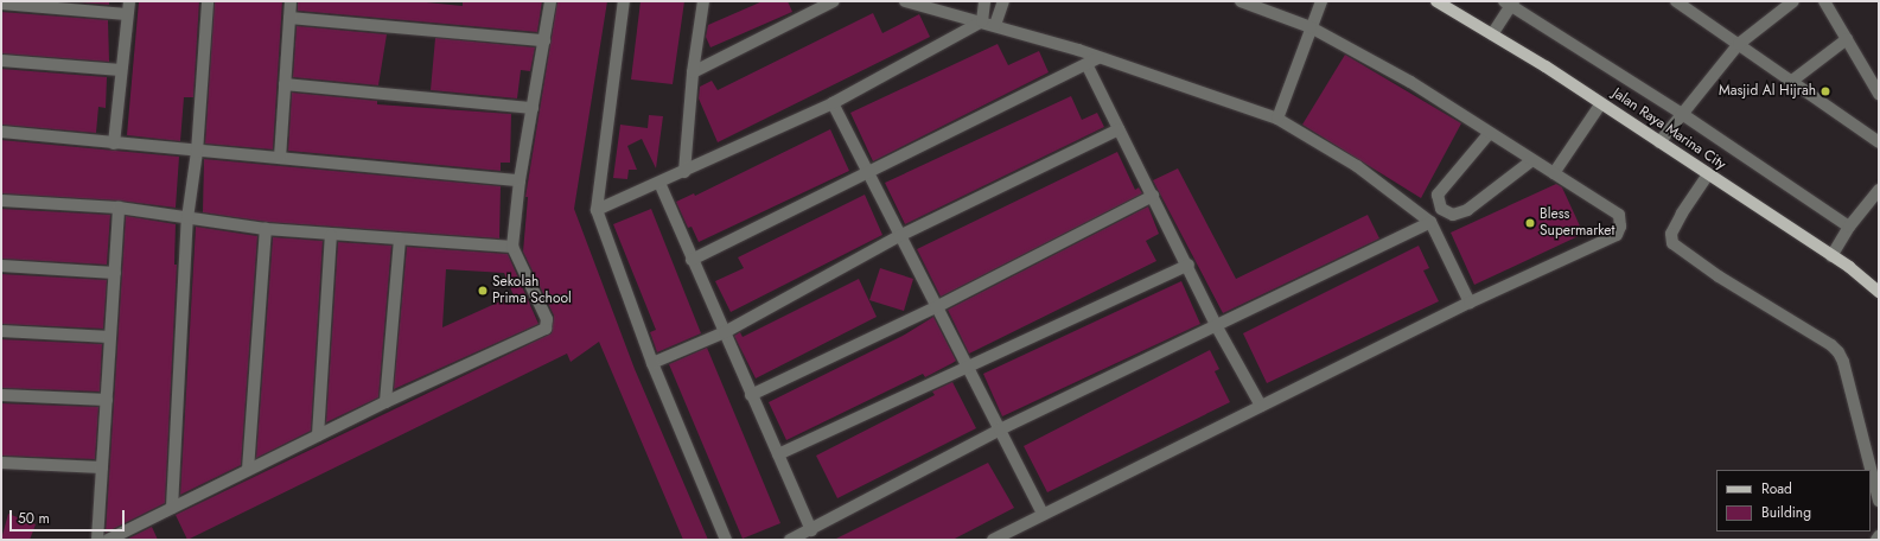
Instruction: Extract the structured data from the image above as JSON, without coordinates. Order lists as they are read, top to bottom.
{
  "streets": {
    "main road": ["Jalan Raya Marina City"]
  },
  "places": ["Masjid Al Hijrah", "Bless Supermarket", "Sekolah Prima School"],
  "legend": ["Road", "Building"],
  "scale_bar": "50 m"
}
